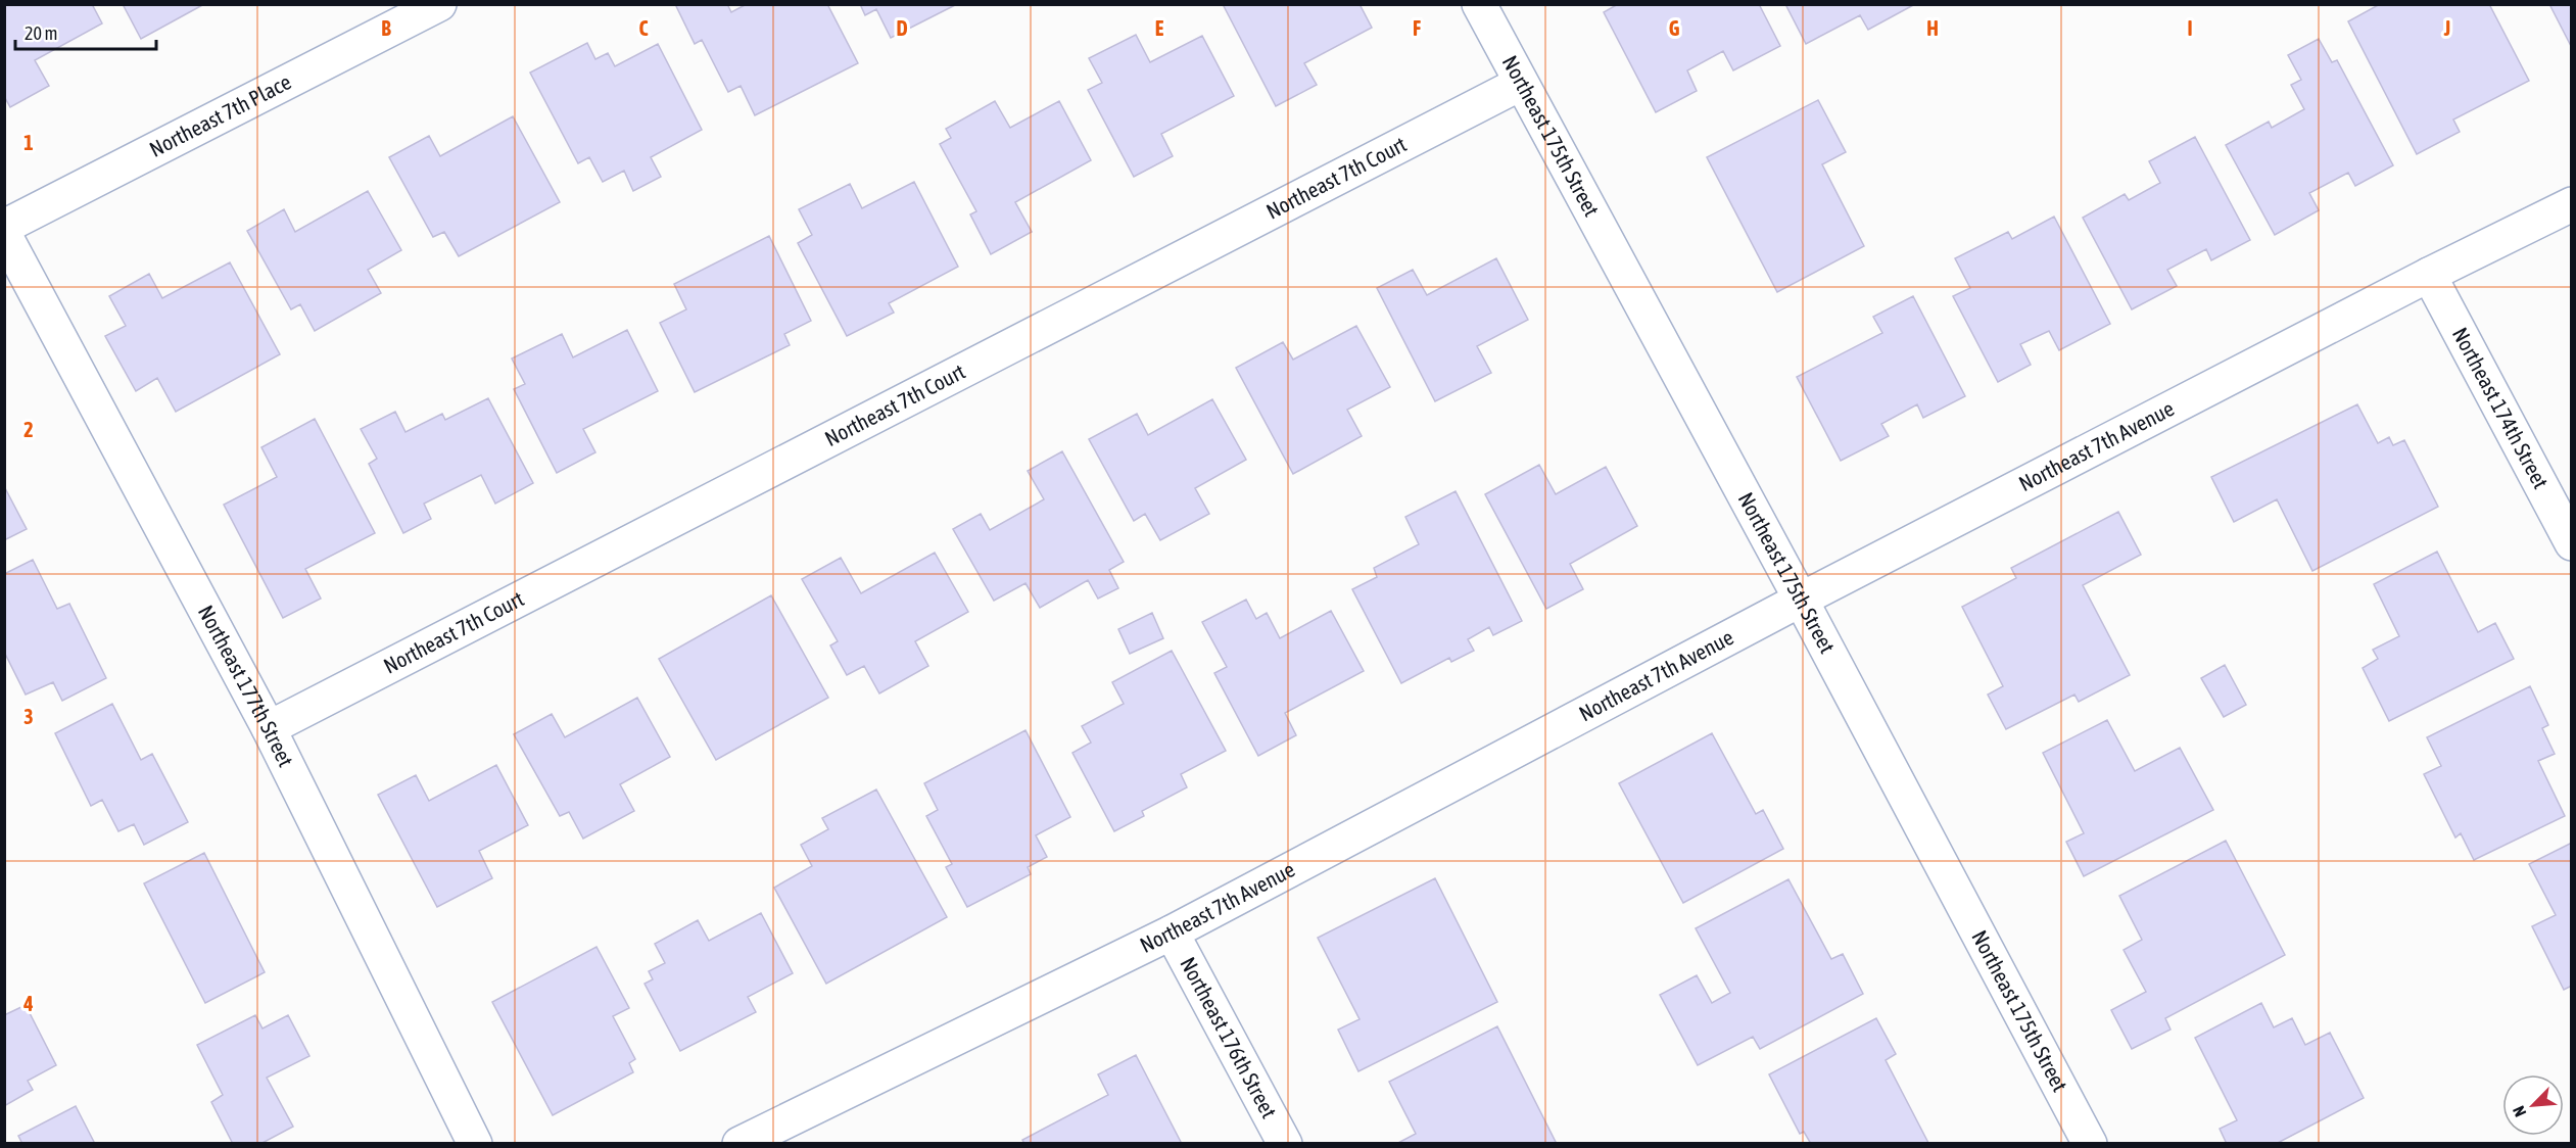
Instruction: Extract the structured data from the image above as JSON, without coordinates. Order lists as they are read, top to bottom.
{
  "streets": {
    "street": [
      "Northeast 7th Place",
      "Northeast 175th Street",
      "Northeast 7th Court",
      "Northeast 174th Street",
      "Northeast 7th Avenue",
      "Northeast 177th Street",
      "Northeast 176th Street"
    ]
  },
  "crossings": [
    ["Northeast 175th Street", "Northeast 7th Court"],
    ["Northeast 175th Street", "Northeast 7th Avenue"],
    ["Northeast 7th Court", "Northeast 177th Street"],
    ["Northeast 174th Street", "Northeast 7th Avenue"],
    ["Northeast 7th Avenue", "Northeast 176th Street"]
  ],
  "scale_bar": "20 m",
  "north": "bottom left",
  "grid": {
    "columns": [
      "B",
      "C",
      "D",
      "E",
      "F",
      "G",
      "H",
      "I",
      "J"
    ],
    "rows": [
      "1",
      "2",
      "3",
      "4"
    ]
  }
}
